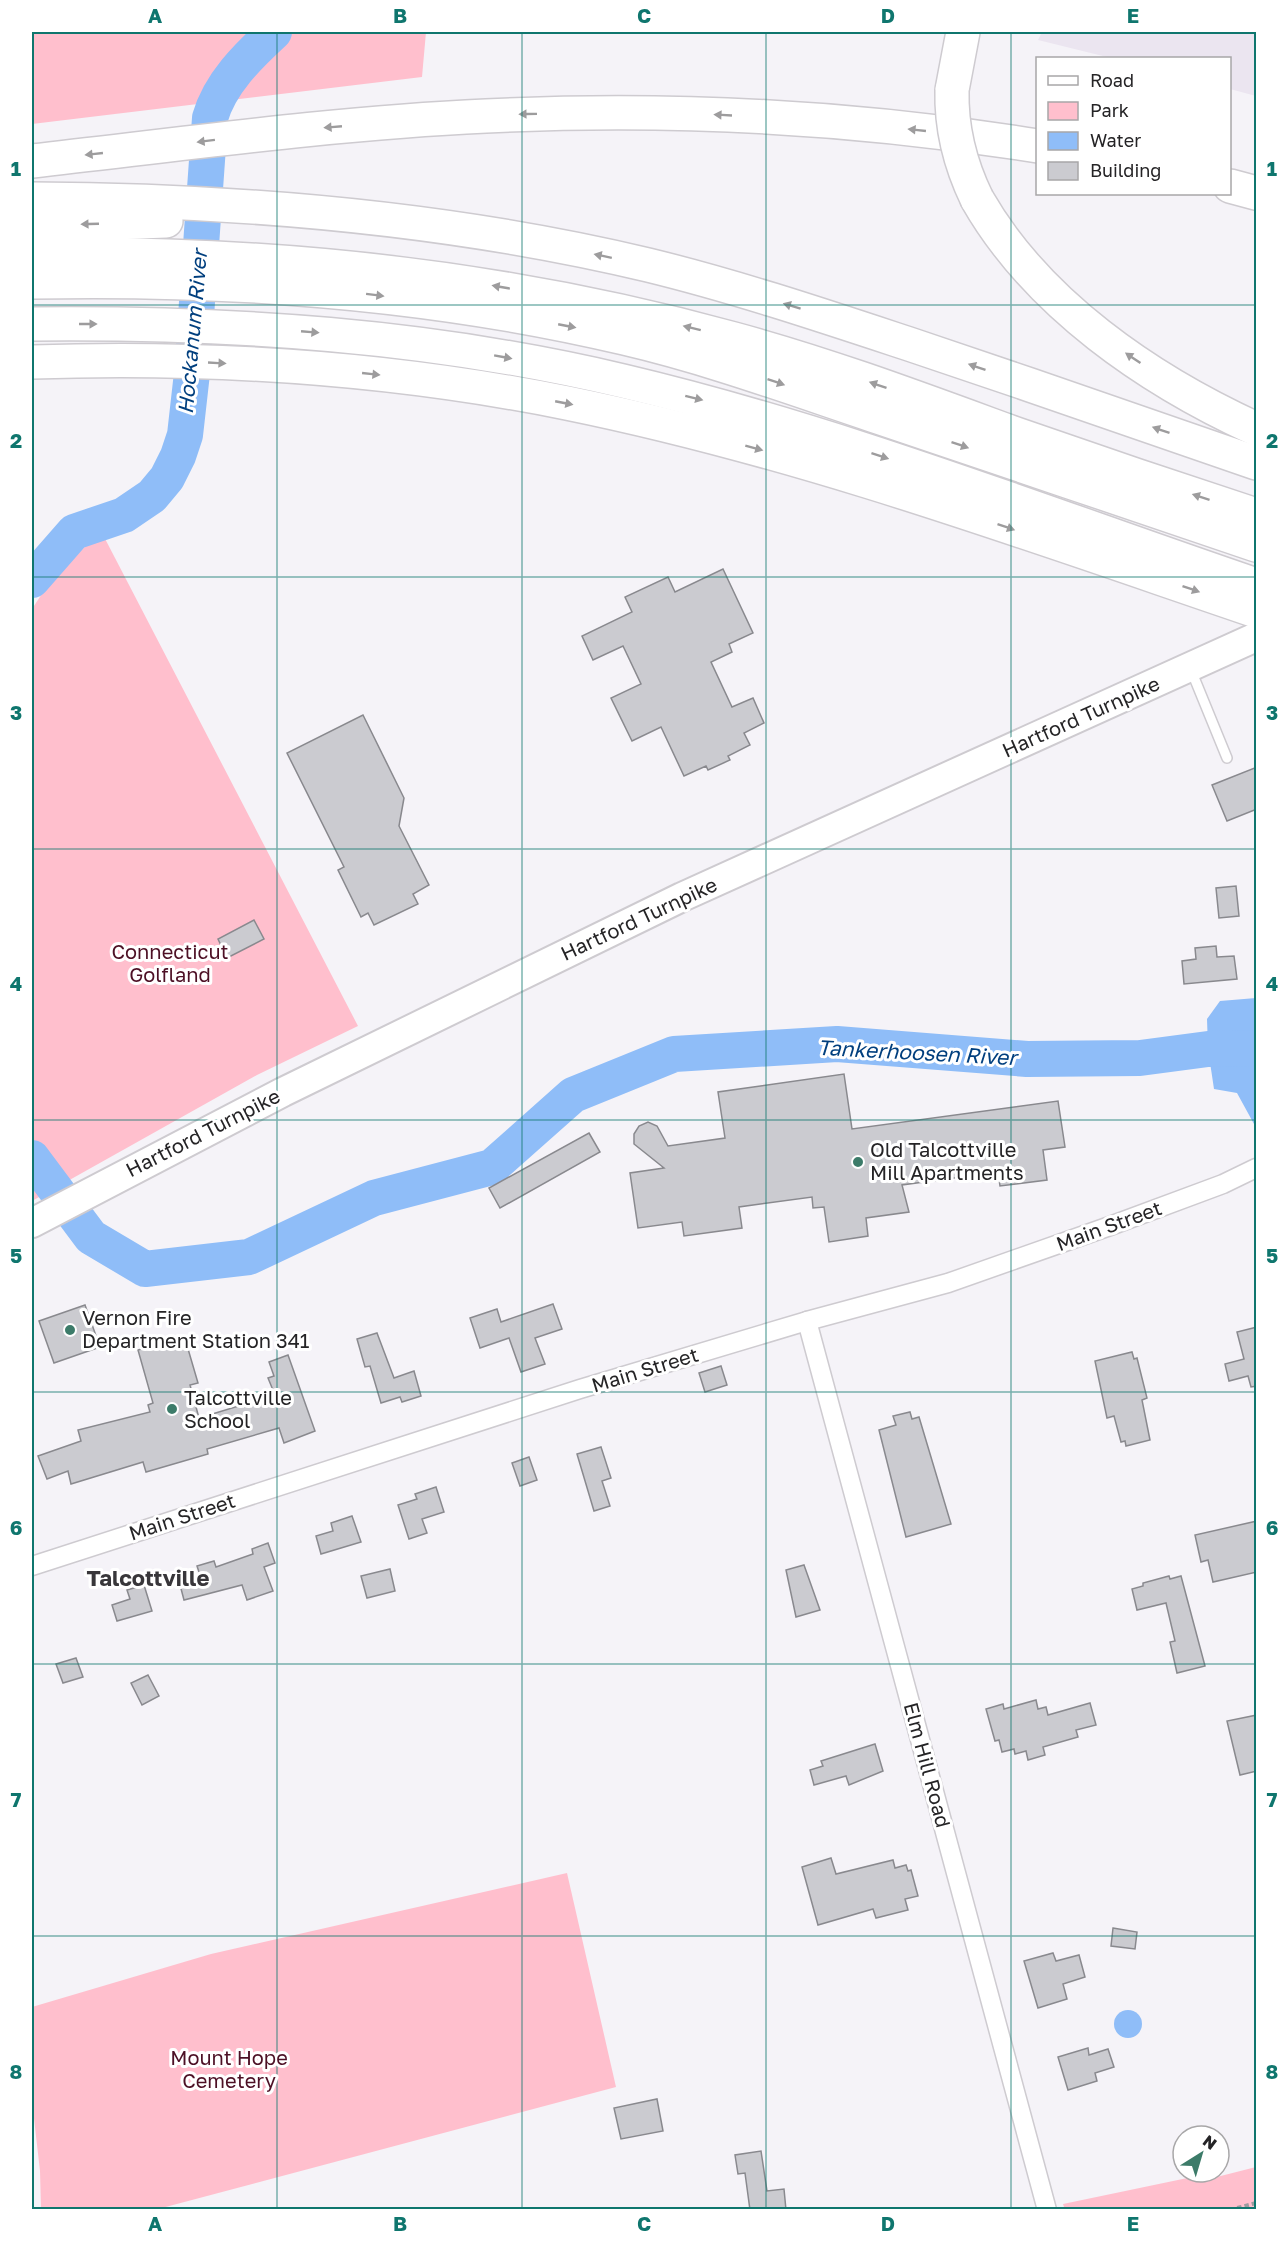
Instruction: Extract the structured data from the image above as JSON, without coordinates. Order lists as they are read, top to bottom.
{
  "streets": {
    "main road": ["Hartford Turnpike"],
    "street": ["Main Street", "Elm Hill Road"]
  },
  "crossings": [
    ["Main Street", "Elm Hill Road"]
  ],
  "districts": ["Talcottville"],
  "water": ["Hockanum River", "Tankerhoosen River"],
  "parks": ["Connecticut Golfland", "Mount Hope Cemetery"],
  "places": ["Old Talcottville Mill Apartments", "Vernon Fire Department Station 341", "Talcottville School"],
  "legend": [
    "Road",
    "Park",
    "Water",
    "Building"
  ],
  "north": "top right",
  "grid": {
    "columns": [
      "A",
      "B",
      "C",
      "D",
      "E"
    ],
    "rows": [
      "1",
      "2",
      "3",
      "4",
      "5",
      "6",
      "7",
      "8"
    ]
  }
}
